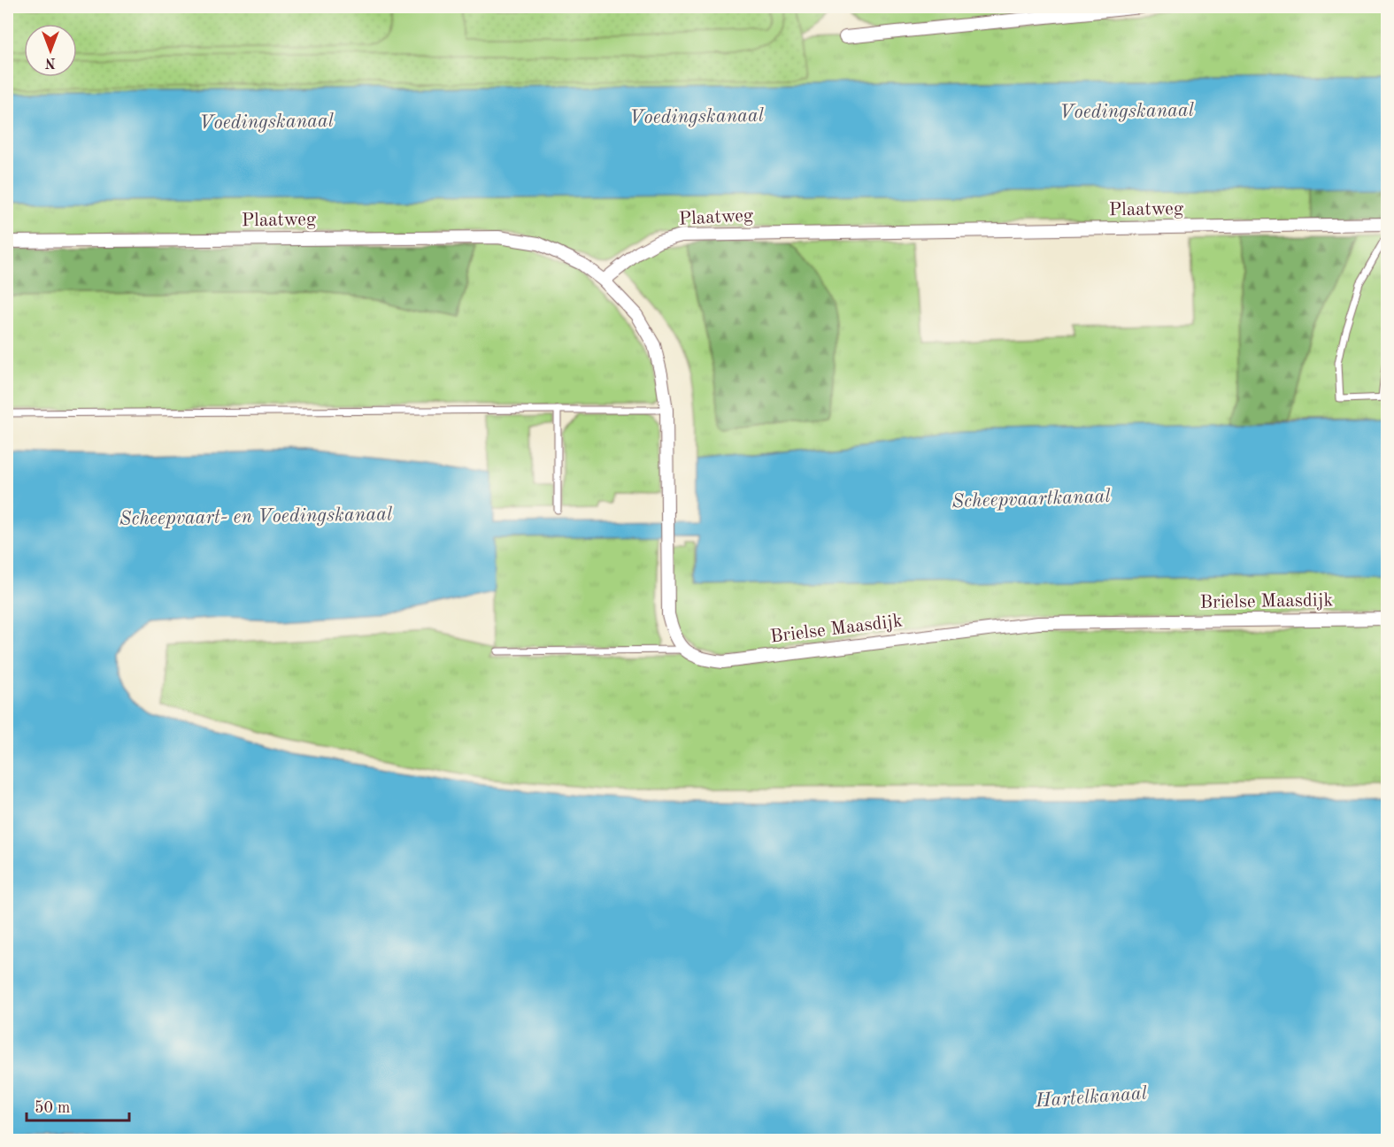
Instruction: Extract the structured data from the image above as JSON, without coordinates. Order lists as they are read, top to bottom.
{
  "streets": {
    "street": ["Plaatweg", "Brielse Maasdijk"]
  },
  "water": [
    "Voedingskanaal",
    "Scheepvaartkanaal",
    "Scheepvaart- en Voedingskanaal",
    "Hartelkanaal"
  ],
  "scale_bar": "50 m",
  "north": "bottom"
}
